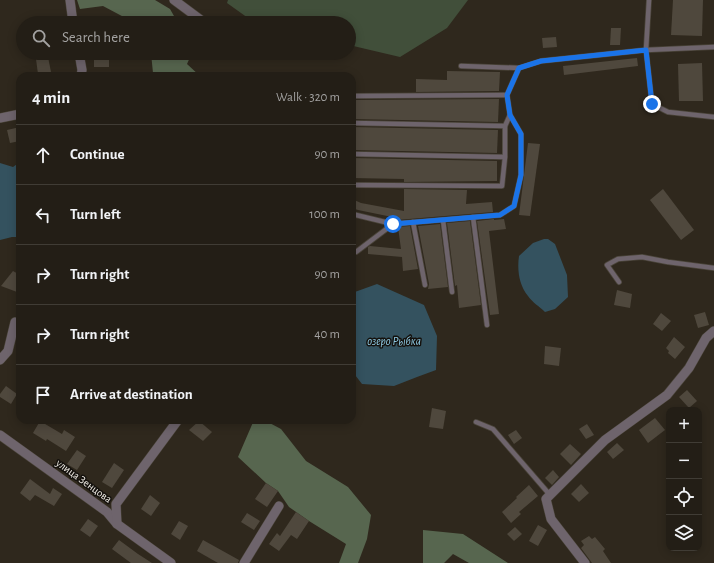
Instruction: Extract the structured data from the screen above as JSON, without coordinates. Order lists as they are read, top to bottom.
{
  "streets": {
    "street": ["улица Зенцова"]
  },
  "water": ["озеро Рыбка"],
  "page": {
    "search": "Search here",
    "heading": ["4 min", "Walk · 320 m"],
    "list": [
      ["Continue", "90 m"],
      ["Turn left", "100 m"],
      ["Turn right", "90 m"],
      ["Turn right", "40 m"],
      "Arrive at destination"
    ],
    "map_buttons": ["+", "−"]
  }
}
